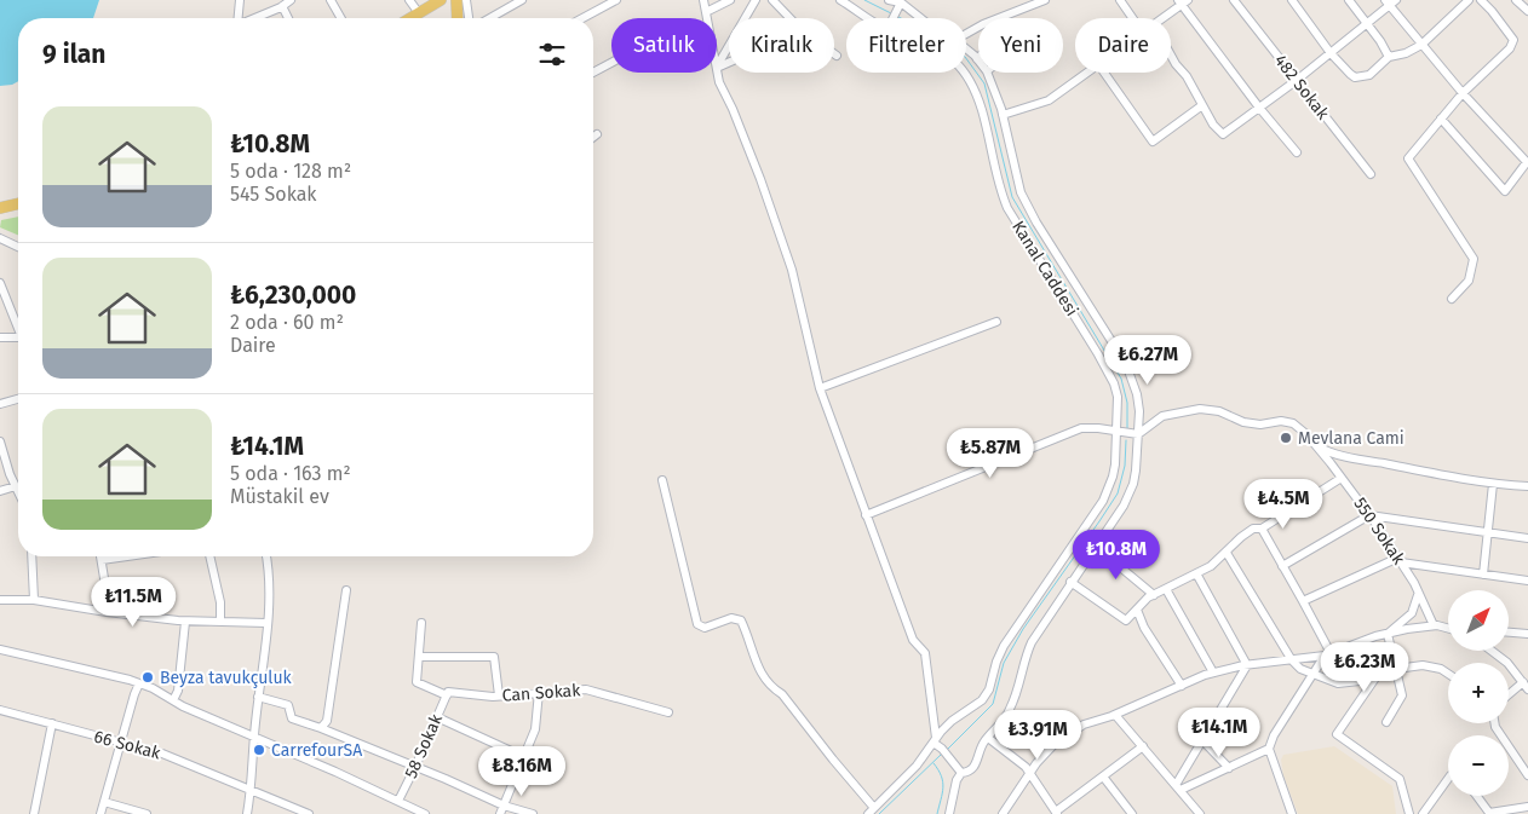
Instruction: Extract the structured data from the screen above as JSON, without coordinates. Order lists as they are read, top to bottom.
{
  "streets": {
    "street": [
      "482 Sokak",
      "Kanal Caddesi",
      "550 Sokak",
      "Can Sokak",
      "66 Sokak",
      "58 Sokak"
    ]
  },
  "crossings": [
    ["Can Sokak", "58 Sokak"]
  ],
  "places": ["Mevlana Cami", "Beyza tavukçuluk", "CarrefourSA"],
  "north": "top right",
  "page": {
    "chip": [
      "Satılık",
      "Kiralık",
      "Filtreler",
      "Yeni",
      "Daire"
    ],
    "heading": "9 ilan",
    "list": [
      {
        "name": "₺10.8M",
        "note": "5 oda · 128 m² · 545 Sokak"
      },
      {
        "name": "₺6,230,000",
        "note": "2 oda · 60 m² · Daire"
      },
      {
        "name": "₺14.1M",
        "note": "5 oda · 163 m² · Müstakil ev"
      }
    ],
    "price": [
      "₺6.27M",
      "₺5.87M",
      "₺4.5M",
      "₺10.8M",
      "₺11.5M",
      "₺6.23M",
      "₺14.1M",
      "₺3.91M",
      "₺8.16M"
    ],
    "map_buttons": ["+", "−"]
  }
}
